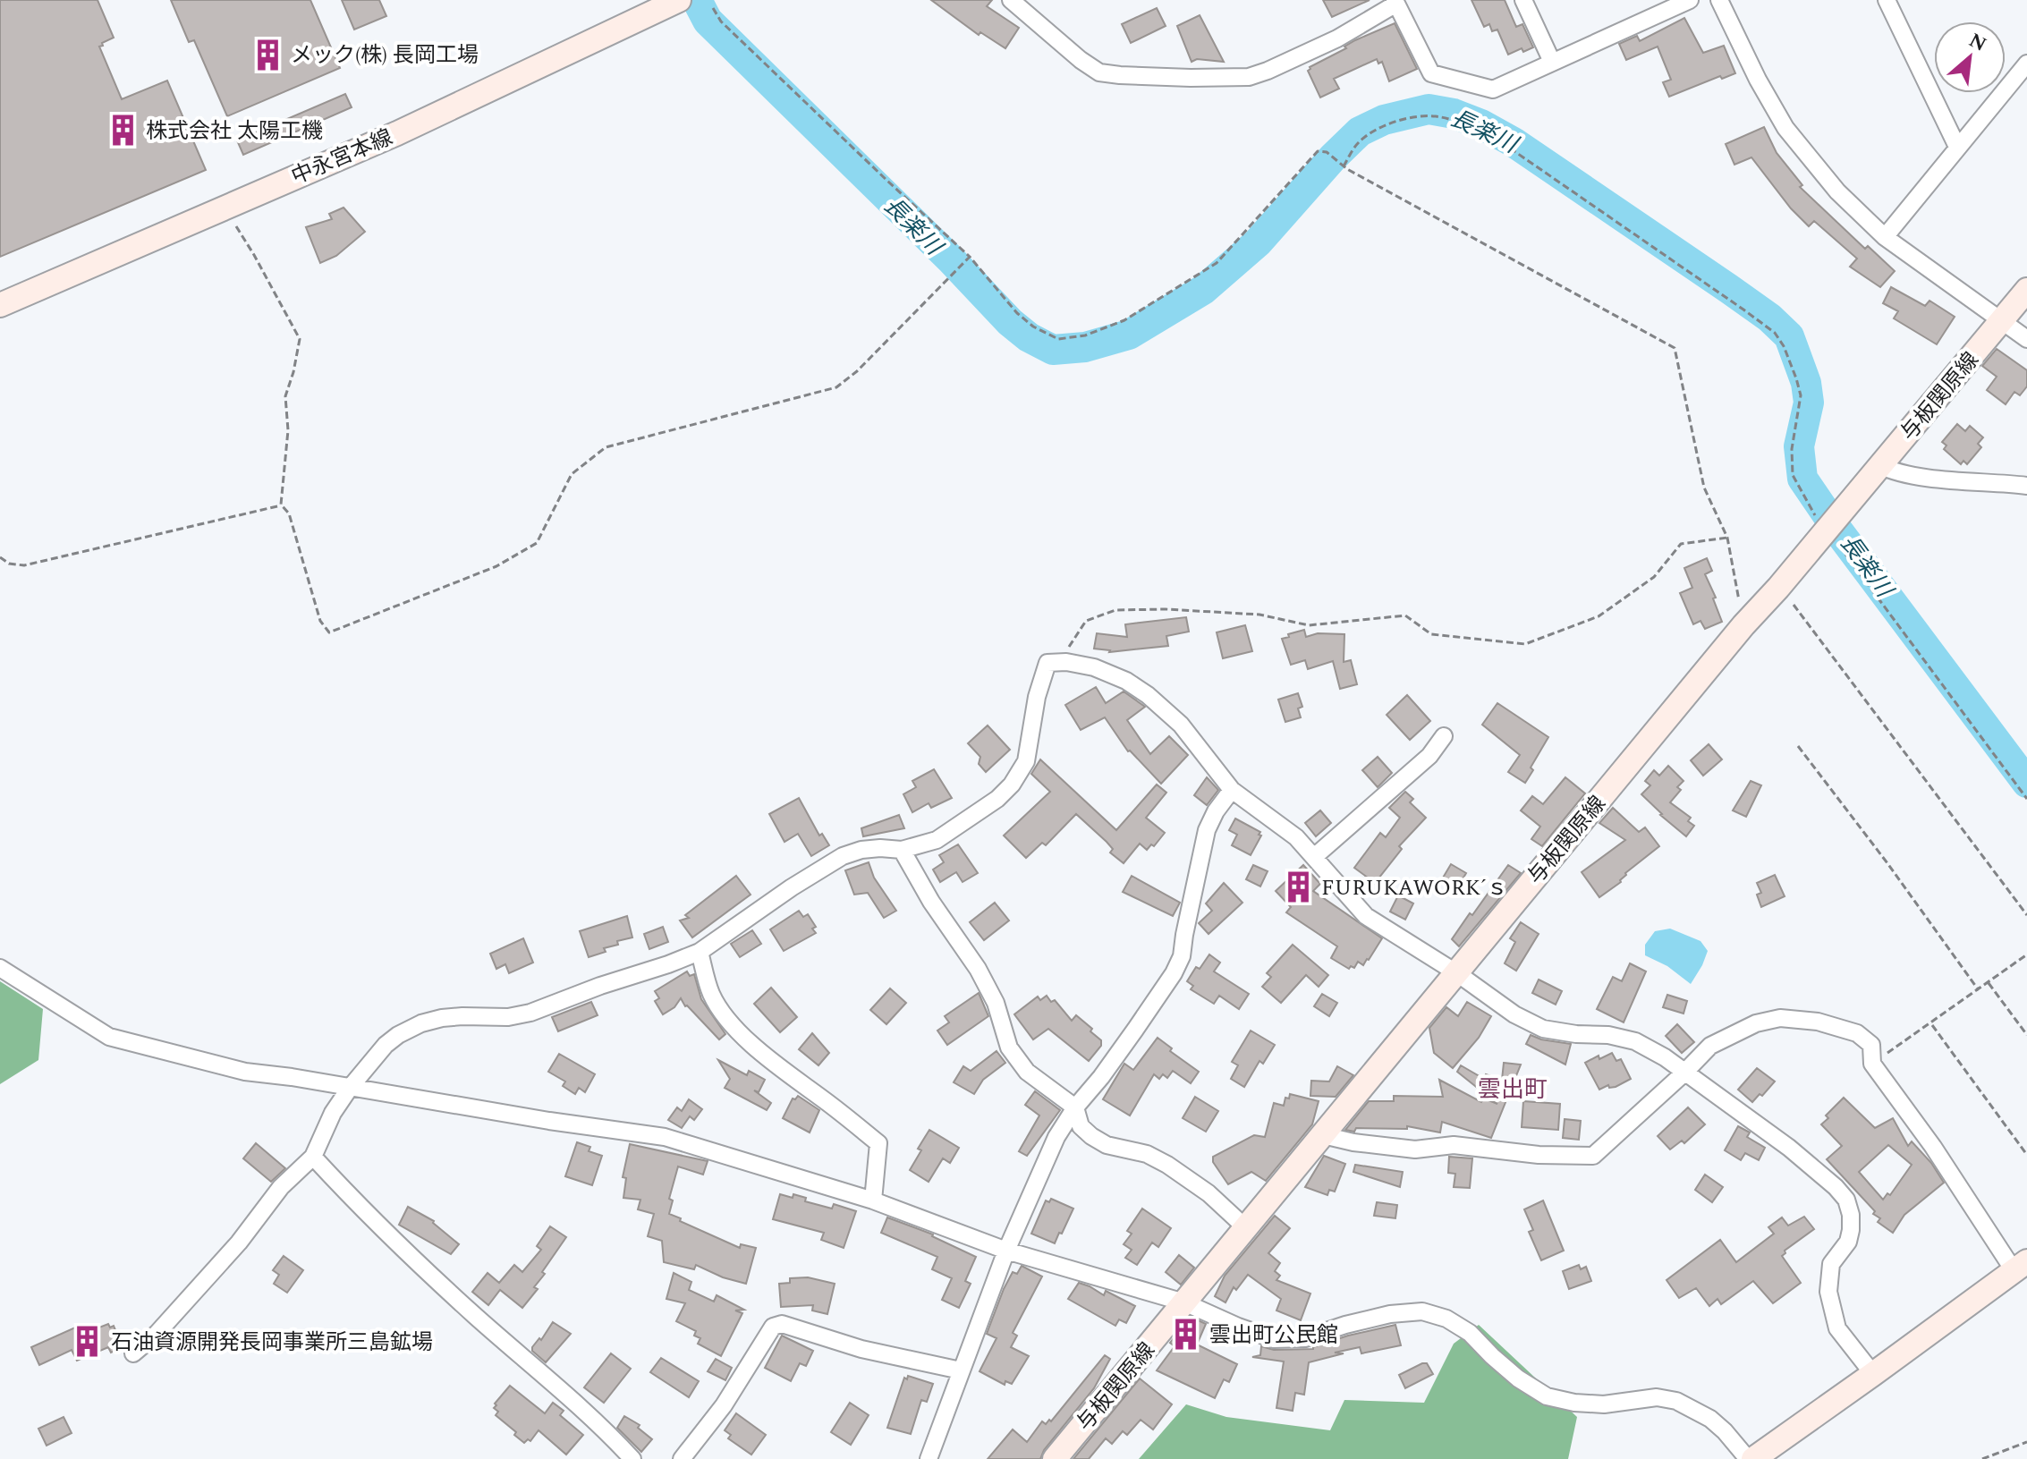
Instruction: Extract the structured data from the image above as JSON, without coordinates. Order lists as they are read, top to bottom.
{
  "streets": {
    "main road": ["中永宮本線", "与板関原線"]
  },
  "districts": ["雲出町"],
  "water": ["長楽川"],
  "places": {
    "building": [
      "メック(株) 長岡工場",
      "株式会社 太陽工機",
      "FURUKAWORK´ｓ",
      "雲出町公民館",
      "石油資源開発長岡事業所三島鉱場"
    ]
  },
  "north": "top right"
}
